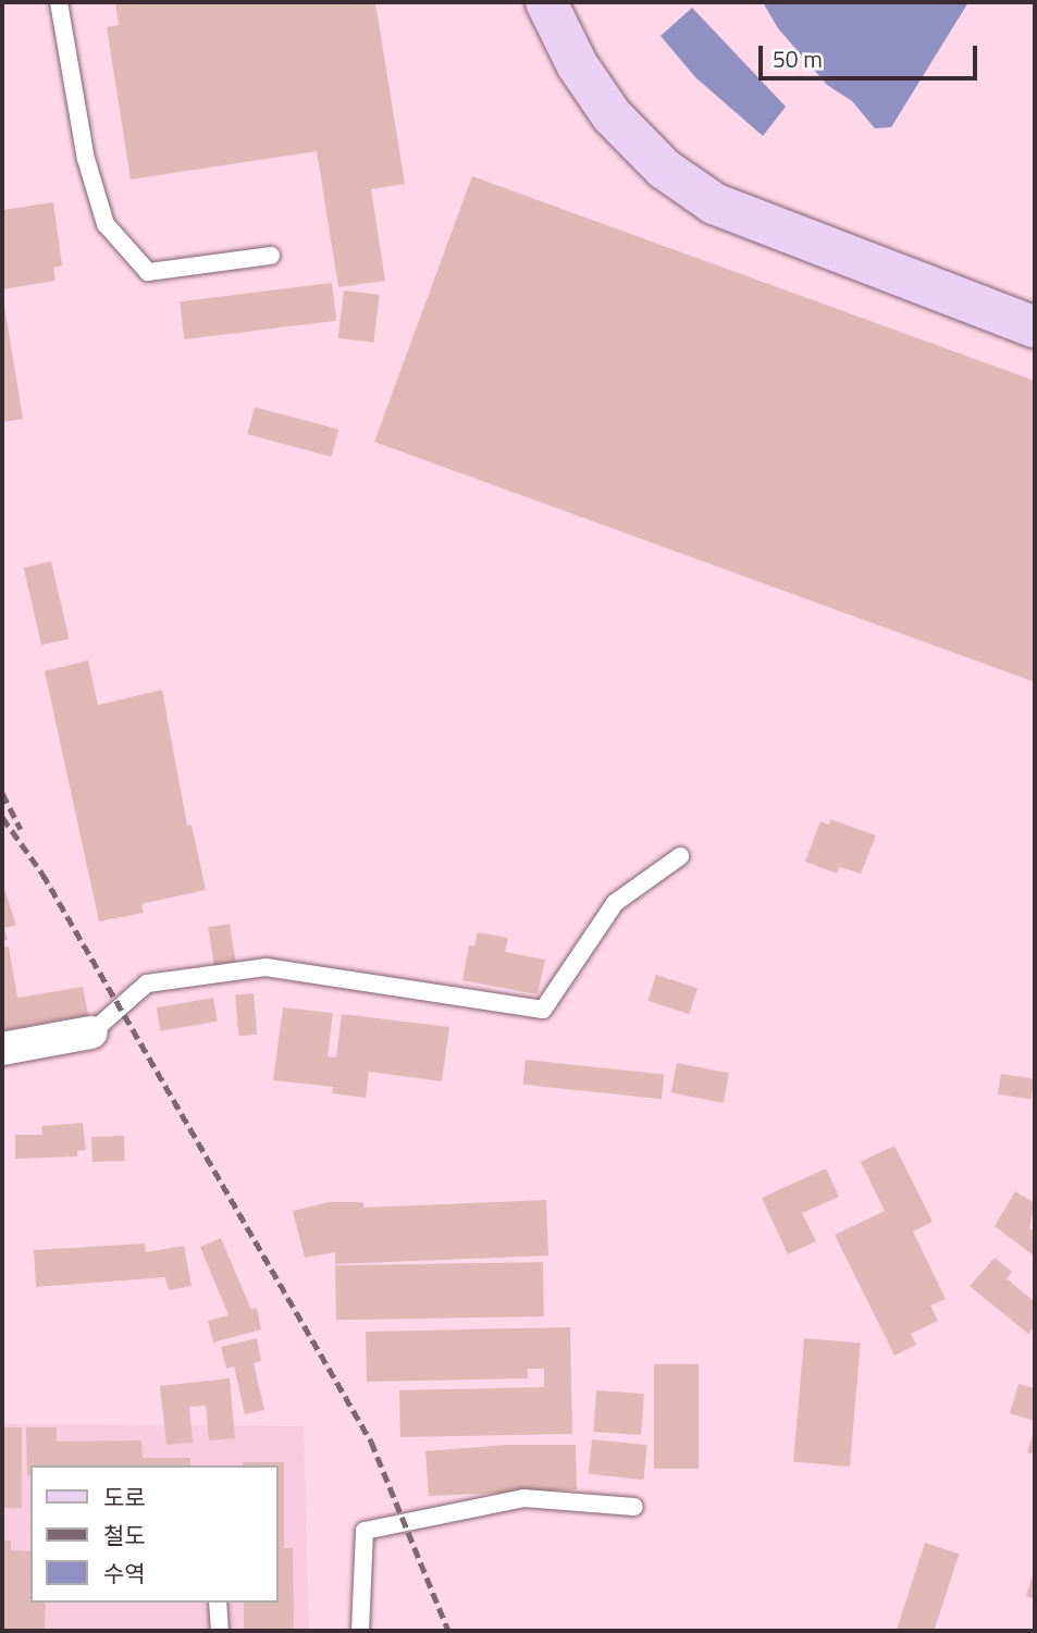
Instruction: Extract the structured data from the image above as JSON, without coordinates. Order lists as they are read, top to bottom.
{
  "legend": ["도로", "철도", "수역"],
  "scale_bar": "50 m"
}
